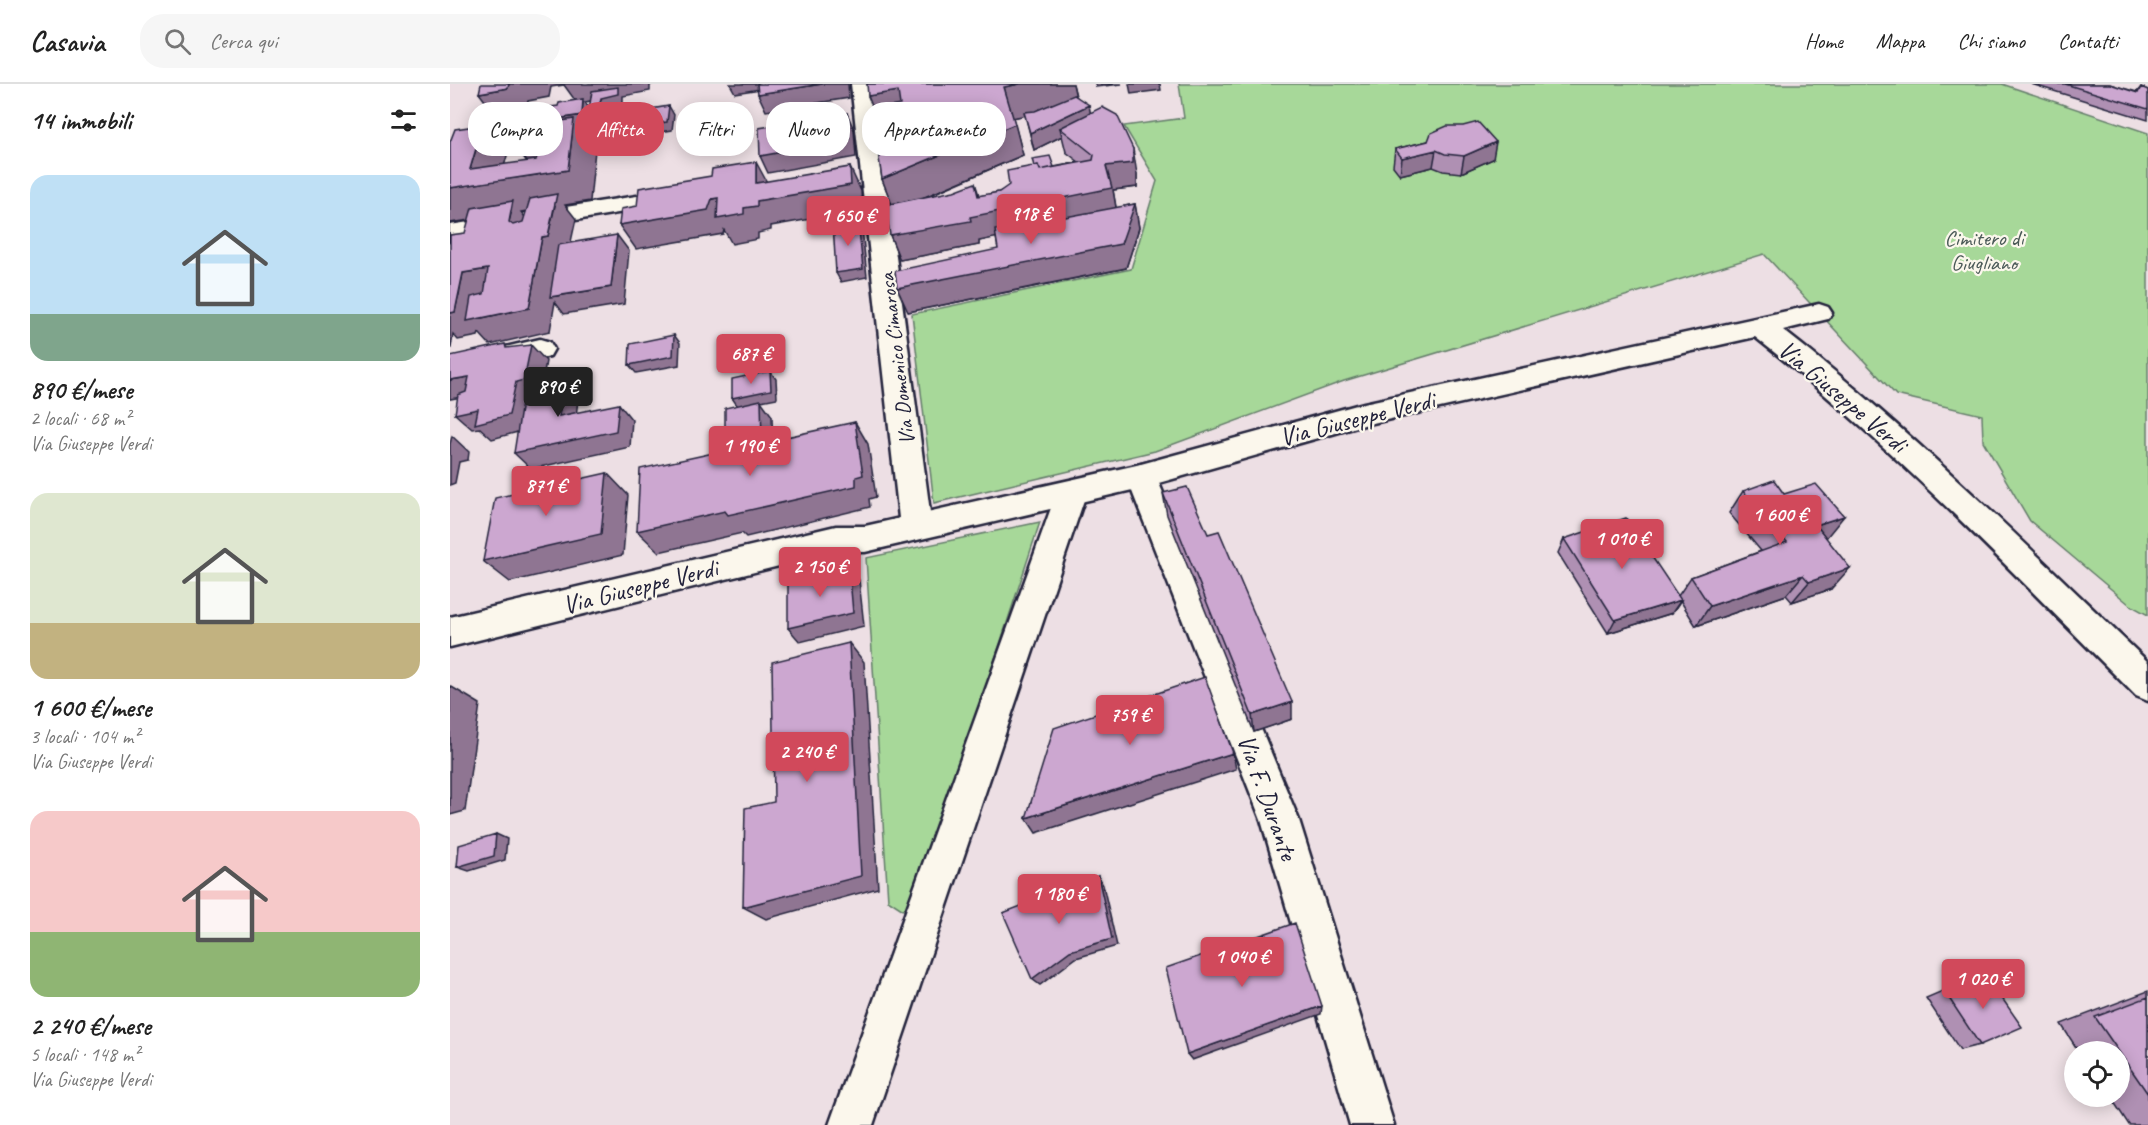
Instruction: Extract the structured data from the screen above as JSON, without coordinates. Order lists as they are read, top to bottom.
{
  "streets": {
    "street": ["Via Domenico Cimarosa", "Via Giuseppe Verdi", "Via F. Durante"]
  },
  "crossings": [
    ["Via Domenico Cimarosa", "Via Giuseppe Verdi"],
    ["Via Giuseppe Verdi", "Via F. Durante"]
  ],
  "parks": ["Cimitero di Giugliano"],
  "page": {
    "header": "Casavia",
    "search": "Cerca qui",
    "nav": [
      "Home",
      "Mappa",
      "Chi siamo",
      "Contatti"
    ],
    "heading": "14 immobili",
    "chip": [
      "Compra",
      "Affitta",
      "Filtri",
      "Nuovo",
      "Appartamento"
    ],
    "list": [
      {
        "name": "890 €/mese",
        "note": "2 locali · 68 m² · Via Giuseppe Verdi"
      },
      {
        "name": "1 600 €/mese",
        "note": "3 locali · 104 m² · Via Giuseppe Verdi"
      },
      {
        "name": "2 240 €/mese",
        "note": "5 locali · 148 m² · Via Giuseppe Verdi"
      }
    ],
    "price": [
      "918 €",
      "1 650 €",
      "687 €",
      "890 €",
      "1 190 €",
      "871 €",
      "1 600 €",
      "1 010 €",
      "2 150 €",
      "759 €",
      "2 240 €",
      "1 180 €",
      "1 040 €",
      "1 020 €"
    ]
  }
}
